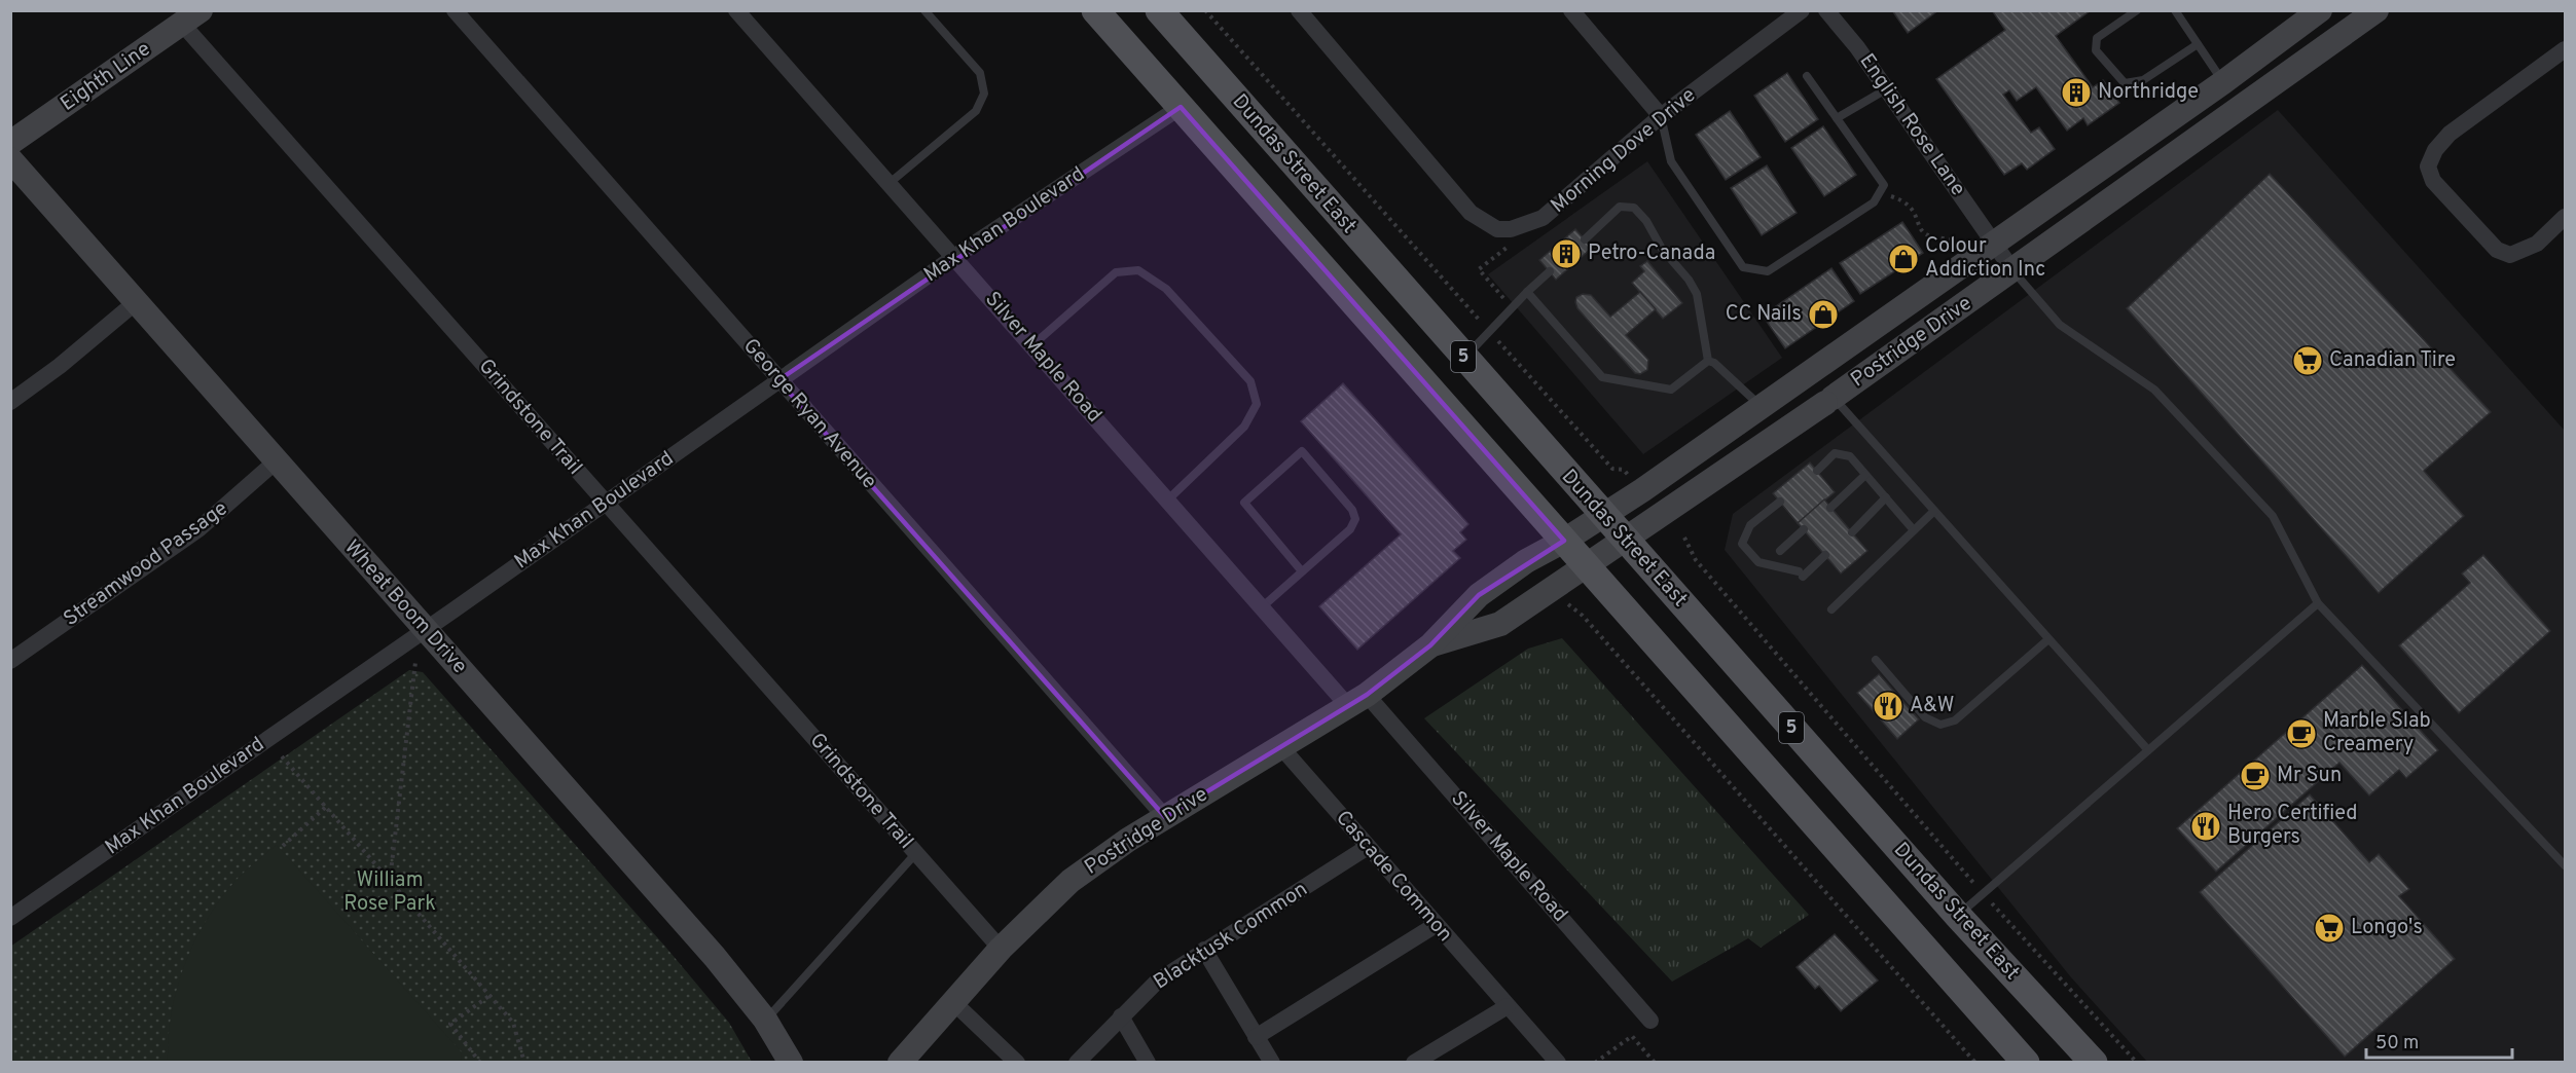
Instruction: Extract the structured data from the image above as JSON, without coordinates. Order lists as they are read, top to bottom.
{
  "streets": {
    "main road": ["Dundas Street East", "5"],
    "street": [
      "Eighth Line",
      "English Rose Lane",
      "Morning Dove Drive",
      "Max Khan Boulevard",
      "Postridge Drive",
      "Silver Maple Road",
      "George Ryan Avenue",
      "Grindstone Trail",
      "Streamwood Passage",
      "Wheat Boom Drive",
      "Cascade Common",
      "Blacktusk Common"
    ]
  },
  "crossings": [
    ["Eighth Line", "Grindstone Trail"],
    ["English Rose Lane", "Postridge Drive"],
    ["Dundas Street East", "Postridge Drive"],
    ["Max Khan Boulevard", "5"],
    ["Max Khan Boulevard", "Silver Maple Road"],
    ["Max Khan Boulevard", "George Ryan Avenue"],
    ["Max Khan Boulevard", "Grindstone Trail"],
    ["Max Khan Boulevard", "Wheat Boom Drive"],
    ["Postridge Drive", "5"],
    ["Postridge Drive", "Silver Maple Road"],
    ["Postridge Drive", "George Ryan Avenue"],
    ["Postridge Drive", "Grindstone Trail"],
    ["Postridge Drive", "Cascade Common"],
    ["Streamwood Passage", "Wheat Boom Drive"],
    ["Cascade Common", "Blacktusk Common"]
  ],
  "parks": ["William Rose Park"],
  "places": {
    "building": ["Northridge", "Petro-Canada"],
    "shop": ["Colour Addiction Inc", "CC Nails"],
    "supermarket": ["Canadian Tire", "Longo's"],
    "restaurant": ["A&W", "Hero Certified Burgers"],
    "cafe": ["Marble Slab Creamery", "Mr Sun"]
  },
  "scale_bar": "50 m"
}
